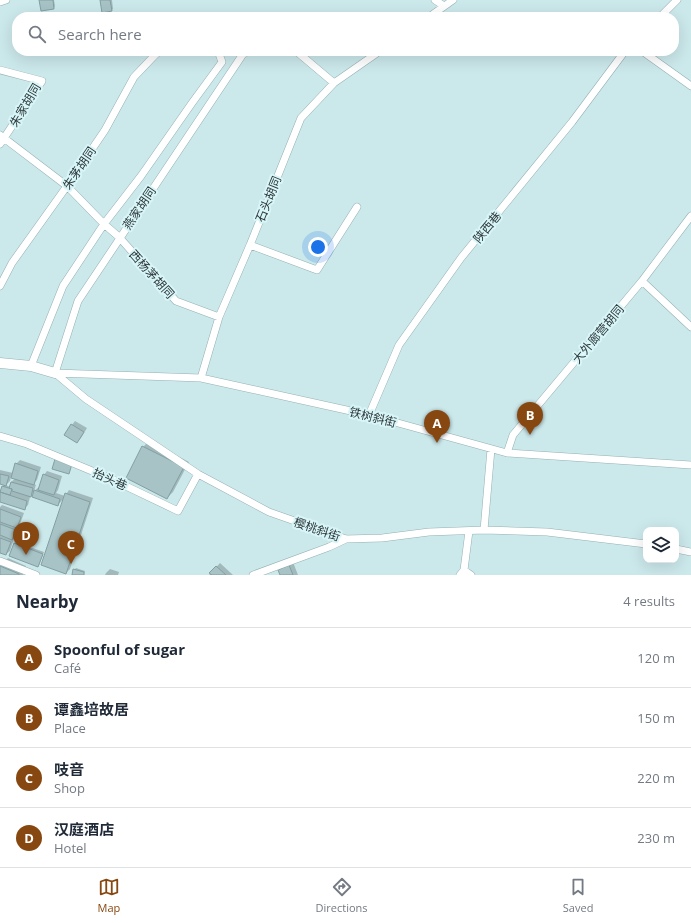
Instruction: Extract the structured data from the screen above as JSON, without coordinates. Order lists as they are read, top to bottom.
{
  "streets": {
    "lane": [
      "朱家胡同",
      "朱茅胡同",
      "石头胡同",
      "燕家胡同",
      "陕西巷",
      "西杨茅胡同",
      "大外廊营胡同",
      "铁树斜街",
      "抬头巷",
      "樱桃斜街"
    ]
  },
  "crossings": [
    ["朱家胡同", "西杨茅胡同"],
    ["朱茅胡同", "西杨茅胡同"],
    ["石头胡同", "西杨茅胡同"],
    ["石头胡同", "铁树斜街"],
    ["燕家胡同", "西杨茅胡同"],
    ["燕家胡同", "铁树斜街"],
    ["燕家胡同", "樱桃斜街"],
    ["陕西巷", "铁树斜街"],
    ["大外廊营胡同", "铁树斜街"],
    ["铁树斜街", "樱桃斜街"],
    ["抬头巷", "樱桃斜街"]
  ],
  "page": {
    "search": "Search here",
    "pins": [
      "B",
      "A",
      "D",
      "C"
    ],
    "heading": ["Nearby", "4 results"],
    "list": [
      {
        "mark": "A",
        "name": "Spoonful of sugar",
        "note": "Café",
        "value": "120 m"
      },
      {
        "mark": "B",
        "name": "谭鑫培故居",
        "note": "Place",
        "value": "150 m"
      },
      {
        "mark": "C",
        "name": "吱音",
        "note": "Shop",
        "value": "220 m"
      },
      {
        "mark": "D",
        "name": "汉庭酒店",
        "note": "Hotel",
        "value": "230 m"
      }
    ],
    "nav": ["Map", "Directions", "Saved"]
  }
}
